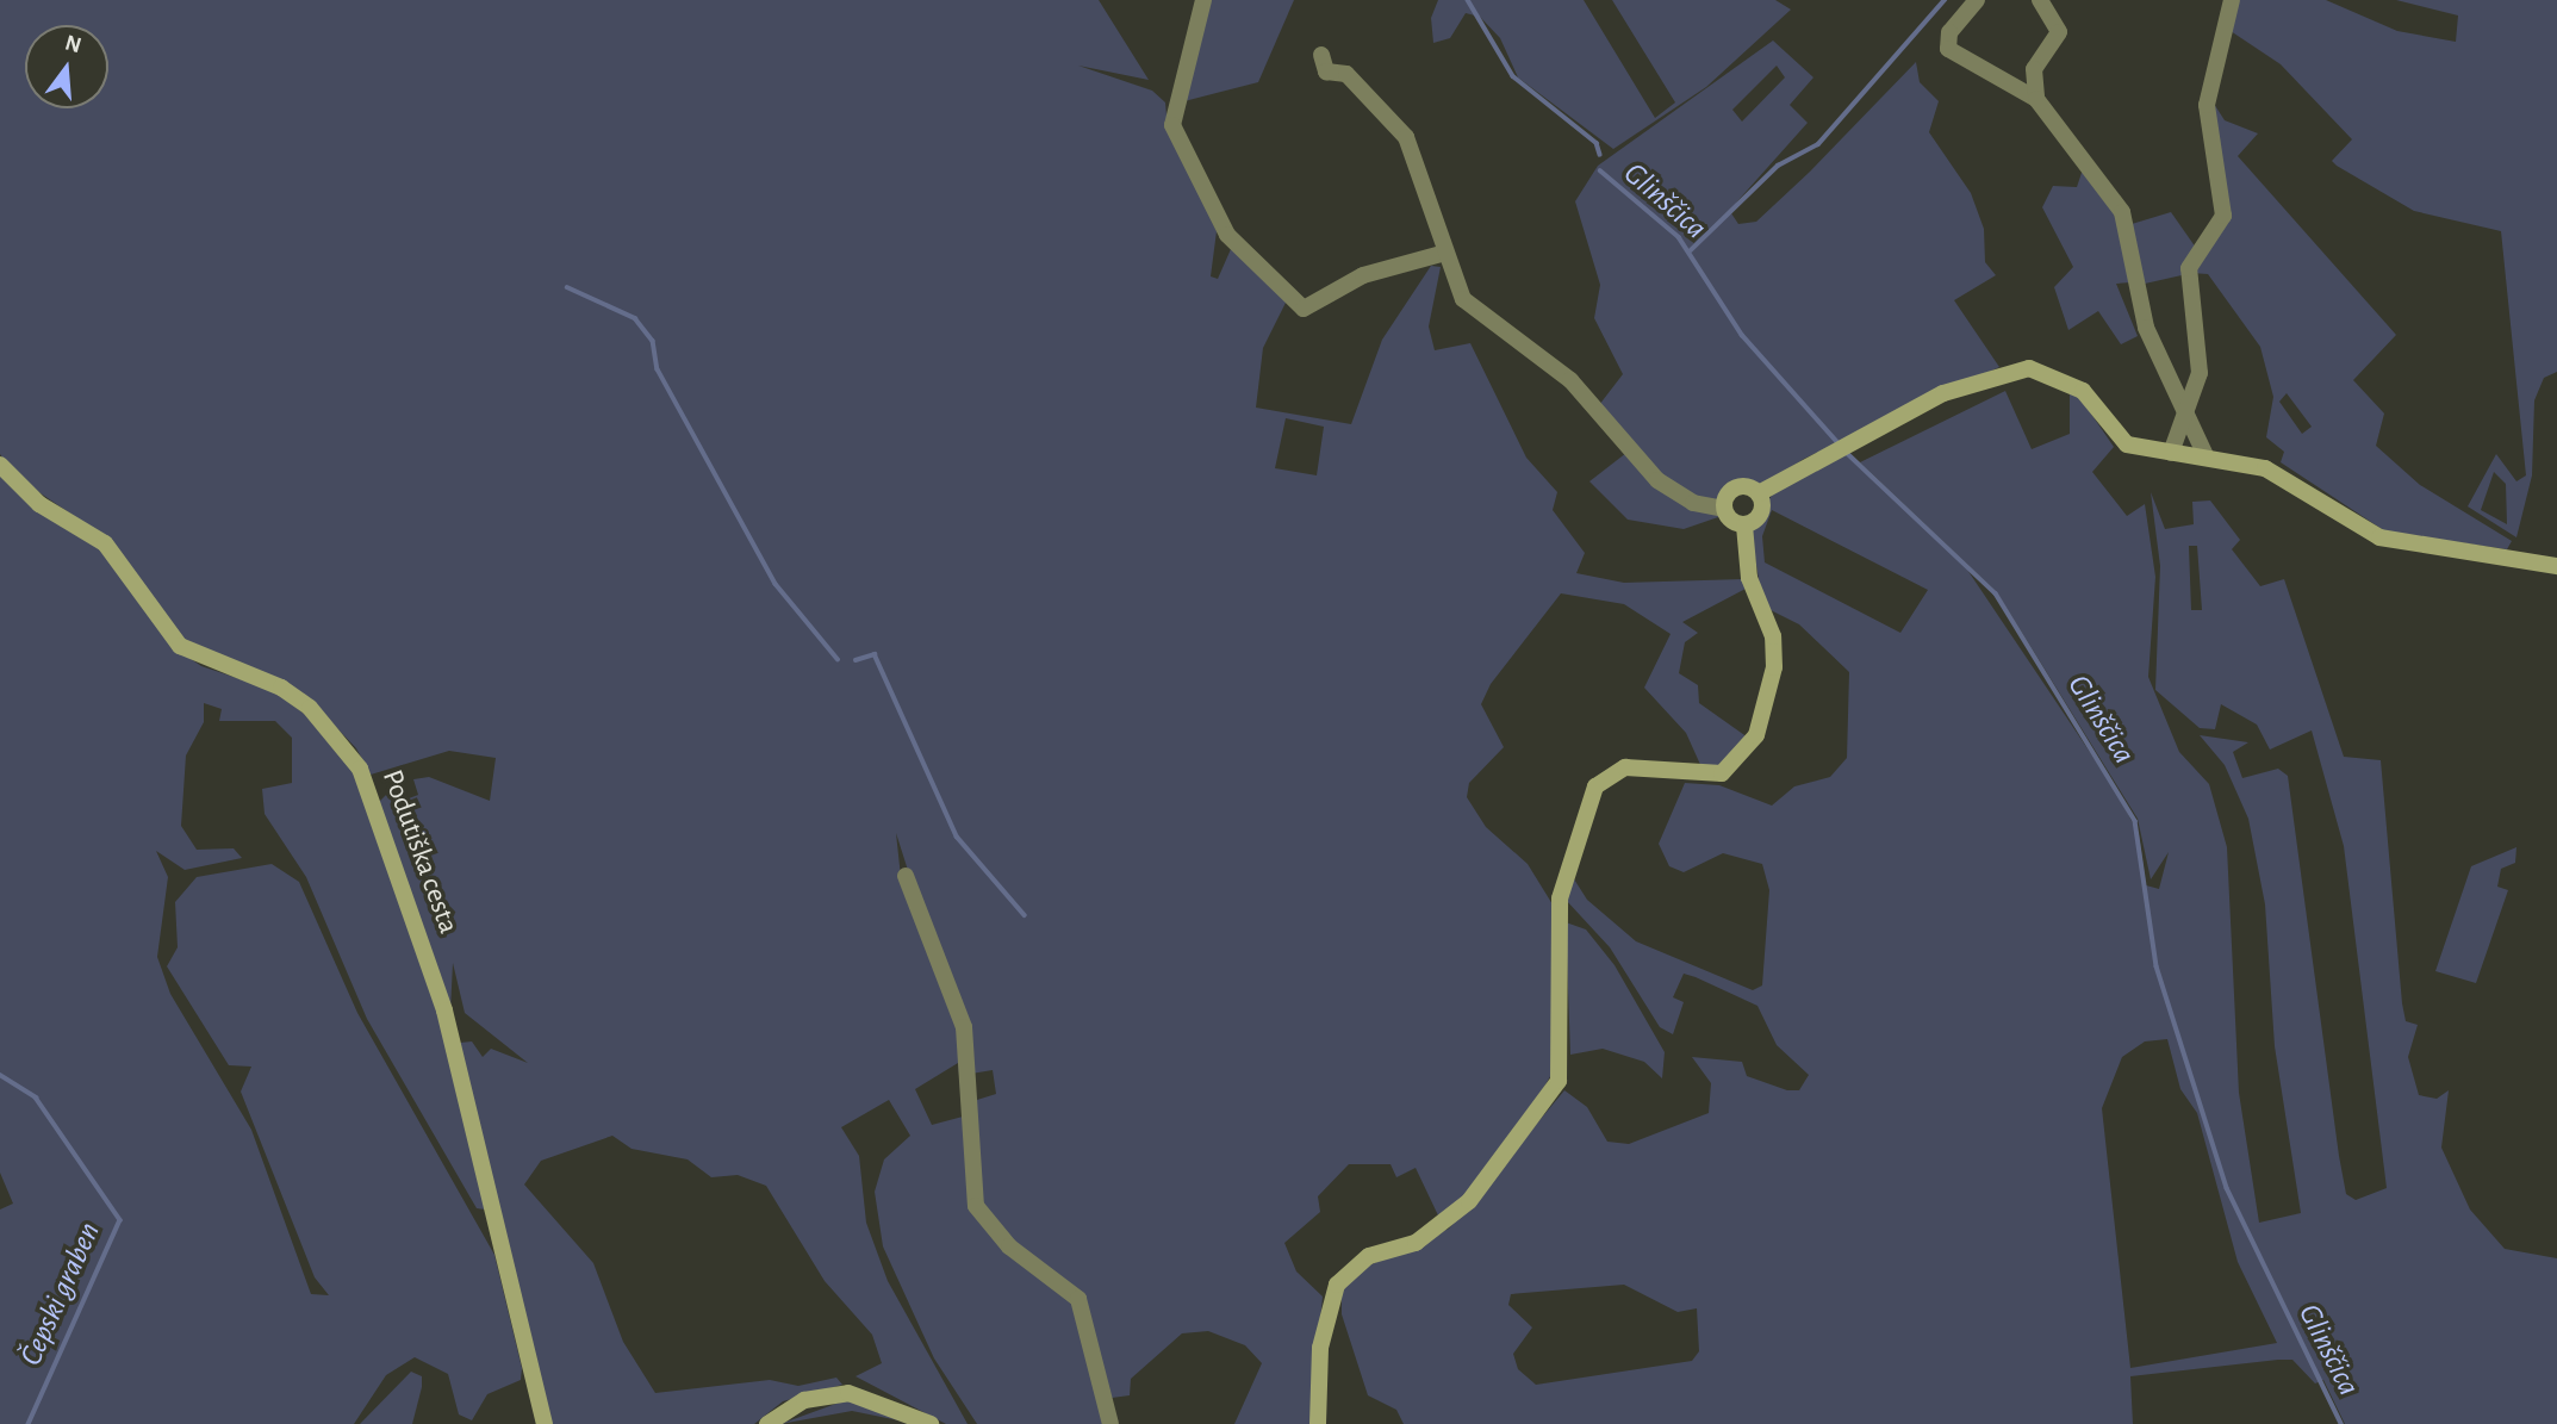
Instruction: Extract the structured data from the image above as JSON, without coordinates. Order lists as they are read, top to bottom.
{
  "streets": {
    "street": ["Podutiška cesta"]
  },
  "water": ["Glinščica", "Čepski graben"],
  "north": "top"
}
